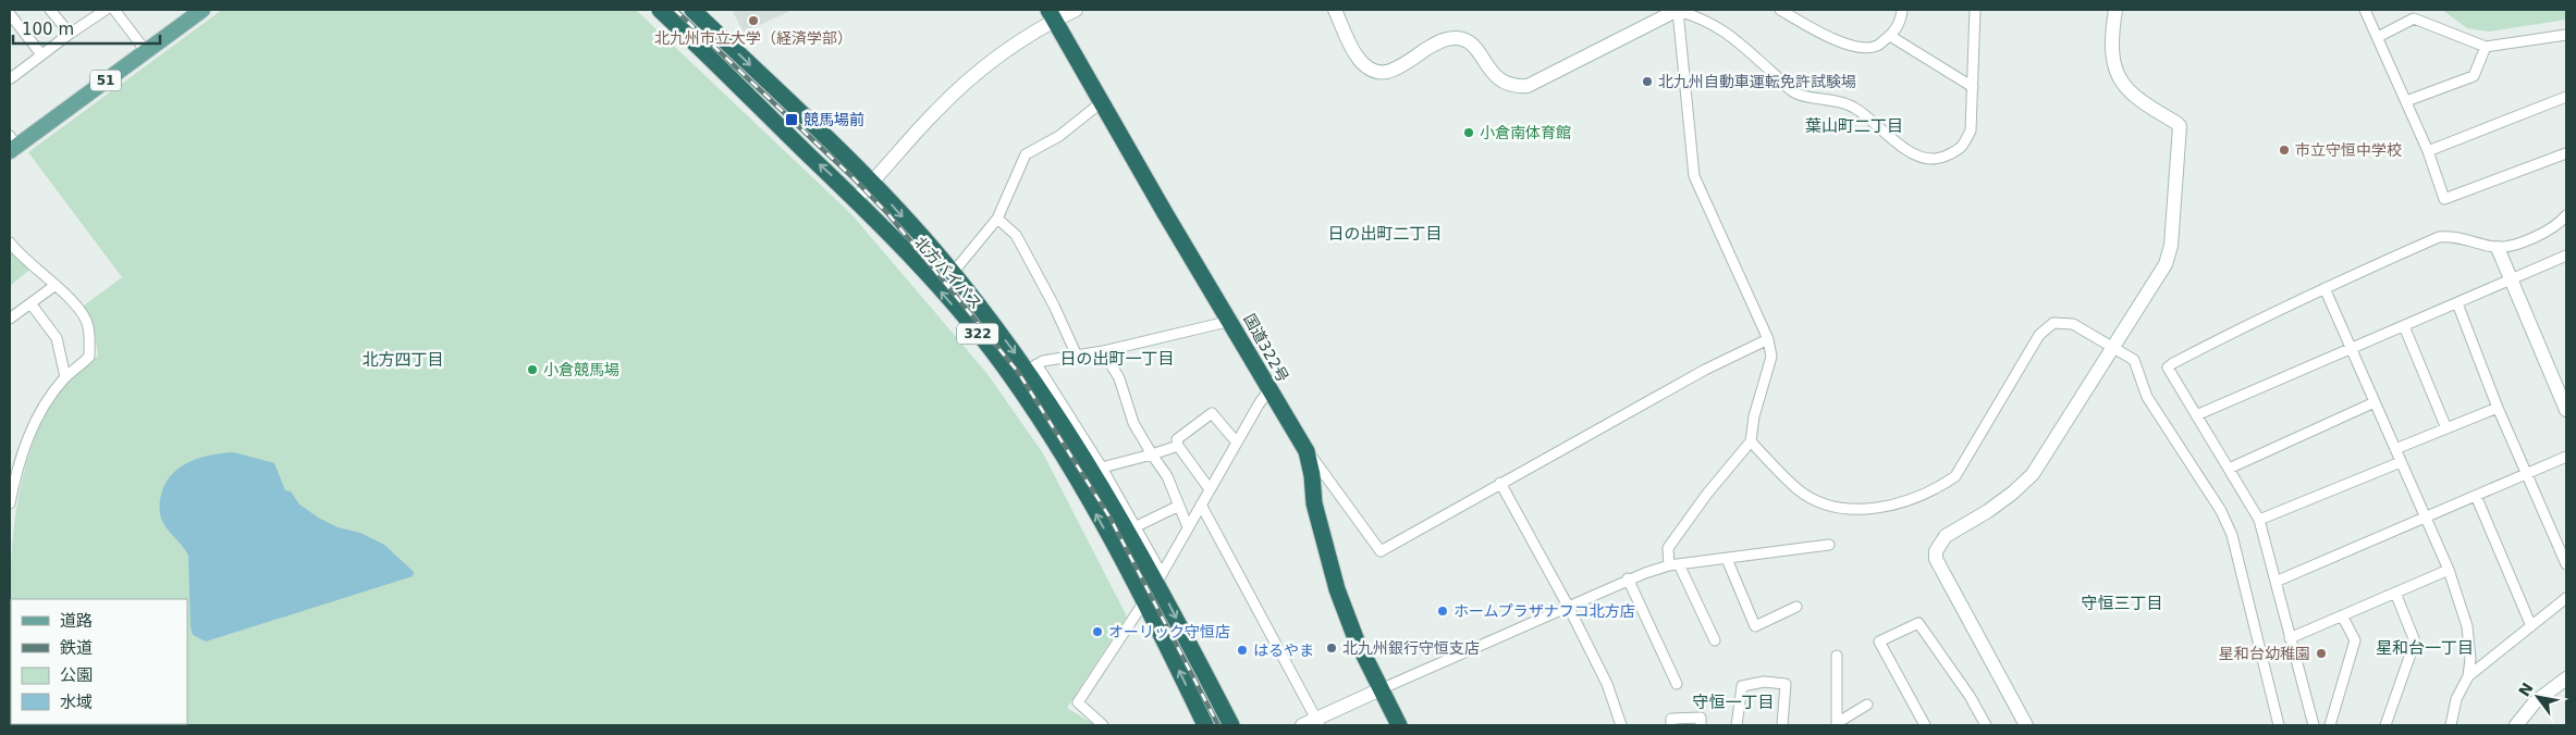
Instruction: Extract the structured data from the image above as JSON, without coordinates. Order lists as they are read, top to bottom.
{
  "streets": {
    "highway": ["北方バイパス", "322", "国道322号"],
    "main road": ["51"]
  },
  "districts": [
    "葉山町二丁目",
    "日の出町二丁目",
    "日の出町一丁目",
    "北方四丁目",
    "守恒三丁目",
    "星和台一丁目",
    "守恒一丁目"
  ],
  "places": {
    "other": [
      "北九州市立大学（経済学部）",
      "北九州自動車運転免許試験場",
      "小倉南体育館",
      "市立守恒中学校",
      "小倉競馬場",
      "ホームプラザナフコ北方店",
      "オーリック守恒店",
      "北九州銀行守恒支店",
      "はるやま",
      "星和台幼稚園"
    ],
    "transit": ["競馬場前"]
  },
  "legend": [
    "道路",
    "鉄道",
    "公園",
    "水域"
  ],
  "scale_bar": "100 m",
  "north": "top left"
}
